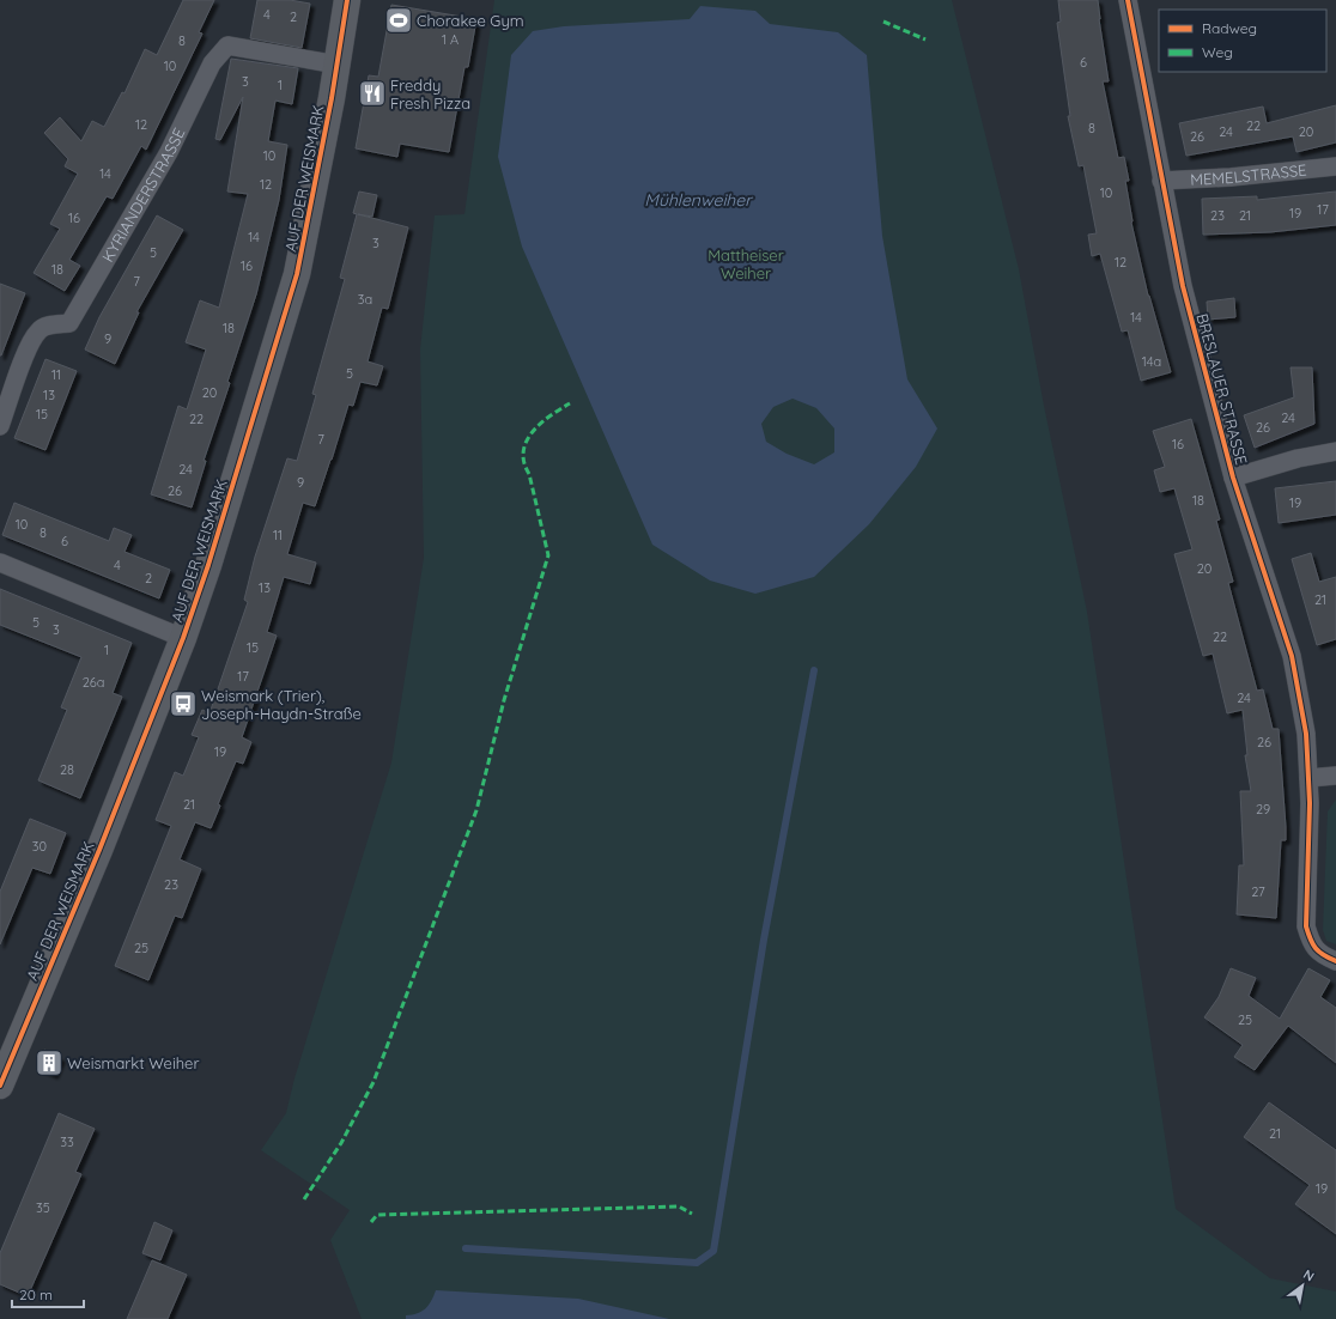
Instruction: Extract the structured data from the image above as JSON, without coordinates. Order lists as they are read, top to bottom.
{
  "streets": {
    "street": [
      "MEMELSTRASSE",
      "AUF DER WEISMARK",
      "KYRIANDERSTRASSE",
      "BRESLAUER STRASSE"
    ]
  },
  "crossings": [
    ["MEMELSTRASSE", "BRESLAUER STRASSE"],
    ["AUF DER WEISMARK", "KYRIANDERSTRASSE"]
  ],
  "water": ["Mühlenweiher"],
  "parks": ["Mattheiser Weiher"],
  "places": {
    "sports": ["Chorakee Gym"],
    "restaurant": ["Freddy Fresh Pizza"],
    "bus stop": ["Weismark (Trier), Joseph-Haydn-Straße"],
    "building": ["Weismarkt Weiher"]
  },
  "house_numbers": [
    "4",
    "2",
    "1 A",
    "8",
    "6",
    "10",
    "3",
    "1",
    "12",
    "22",
    "8",
    "24",
    "20",
    "26",
    "10",
    "14",
    "12",
    "10",
    "17",
    "19",
    "23",
    "21",
    "16",
    "14",
    "3",
    "5",
    "12",
    "16",
    "18",
    "7",
    "3a",
    "14",
    "18",
    "9",
    "14a",
    "5",
    "11",
    "20",
    "13",
    "15",
    "24",
    "22",
    "26",
    "7",
    "16",
    "24",
    "9",
    "26",
    "18",
    "19",
    "10",
    "8",
    "11",
    "6",
    "4",
    "20",
    "2",
    "13",
    "21",
    "5",
    "3",
    "22",
    "15",
    "1",
    "17",
    "26a",
    "24",
    "26",
    "19",
    "28",
    "21",
    "29",
    "30",
    "23",
    "27",
    "25",
    "25",
    "21",
    "33",
    "19",
    "35"
  ],
  "legend": ["Radweg", "Weg"],
  "scale_bar": "20 m",
  "north": "top right"
}
